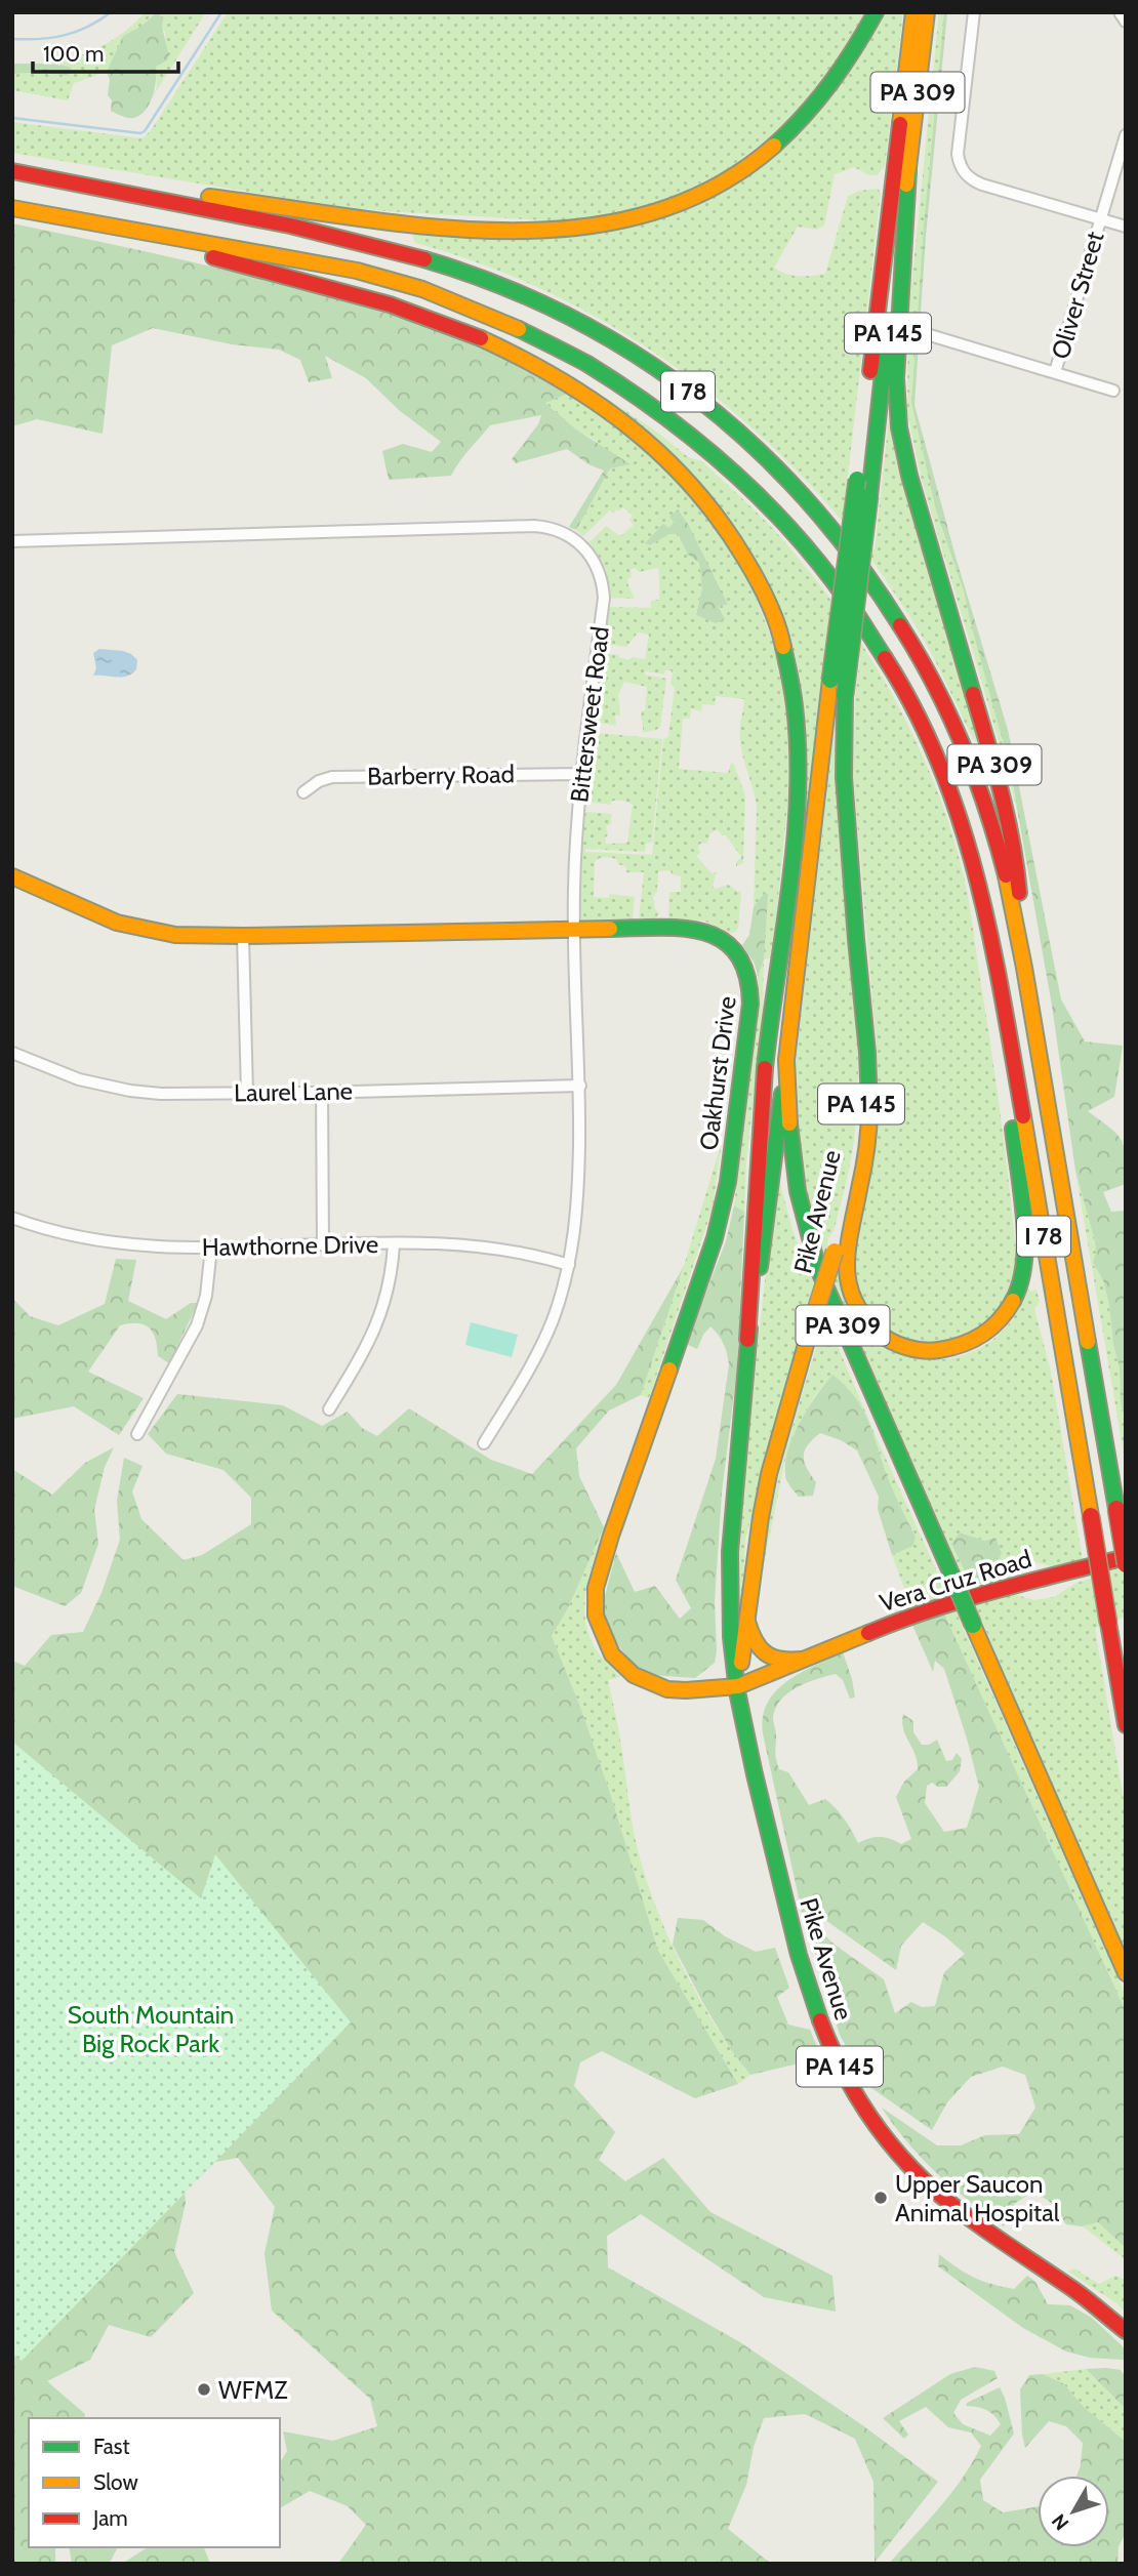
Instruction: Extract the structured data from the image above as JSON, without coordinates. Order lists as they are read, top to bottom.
{
  "streets": {
    "main road": [
      "PA 309",
      "PA 145",
      "I 78",
      "Oakhurst Drive",
      "Pike Avenue",
      "Vera Cruz Road"
    ],
    "street": [
      "Oliver Street",
      "Bittersweet Road",
      "Barberry Road",
      "Laurel Lane",
      "Hawthorne Drive"
    ]
  },
  "crossings": [
    ["PA 309", "PA 145"],
    ["PA 309", "I 78"],
    ["PA 145", "Pike Avenue"],
    ["Bittersweet Road", "Barberry Road"],
    ["Bittersweet Road", "Oakhurst Drive"],
    ["Bittersweet Road", "Laurel Lane"],
    ["Bittersweet Road", "Hawthorne Drive"],
    ["Oakhurst Drive", "Pike Avenue"],
    ["Oakhurst Drive", "Vera Cruz Road"]
  ],
  "parks": ["South Mountain Big Rock Park"],
  "places": ["Upper Saucon Animal Hospital", "WFMZ"],
  "legend": ["Fast", "Slow", "Jam"],
  "scale_bar": "100 m",
  "north": "bottom left"
}
